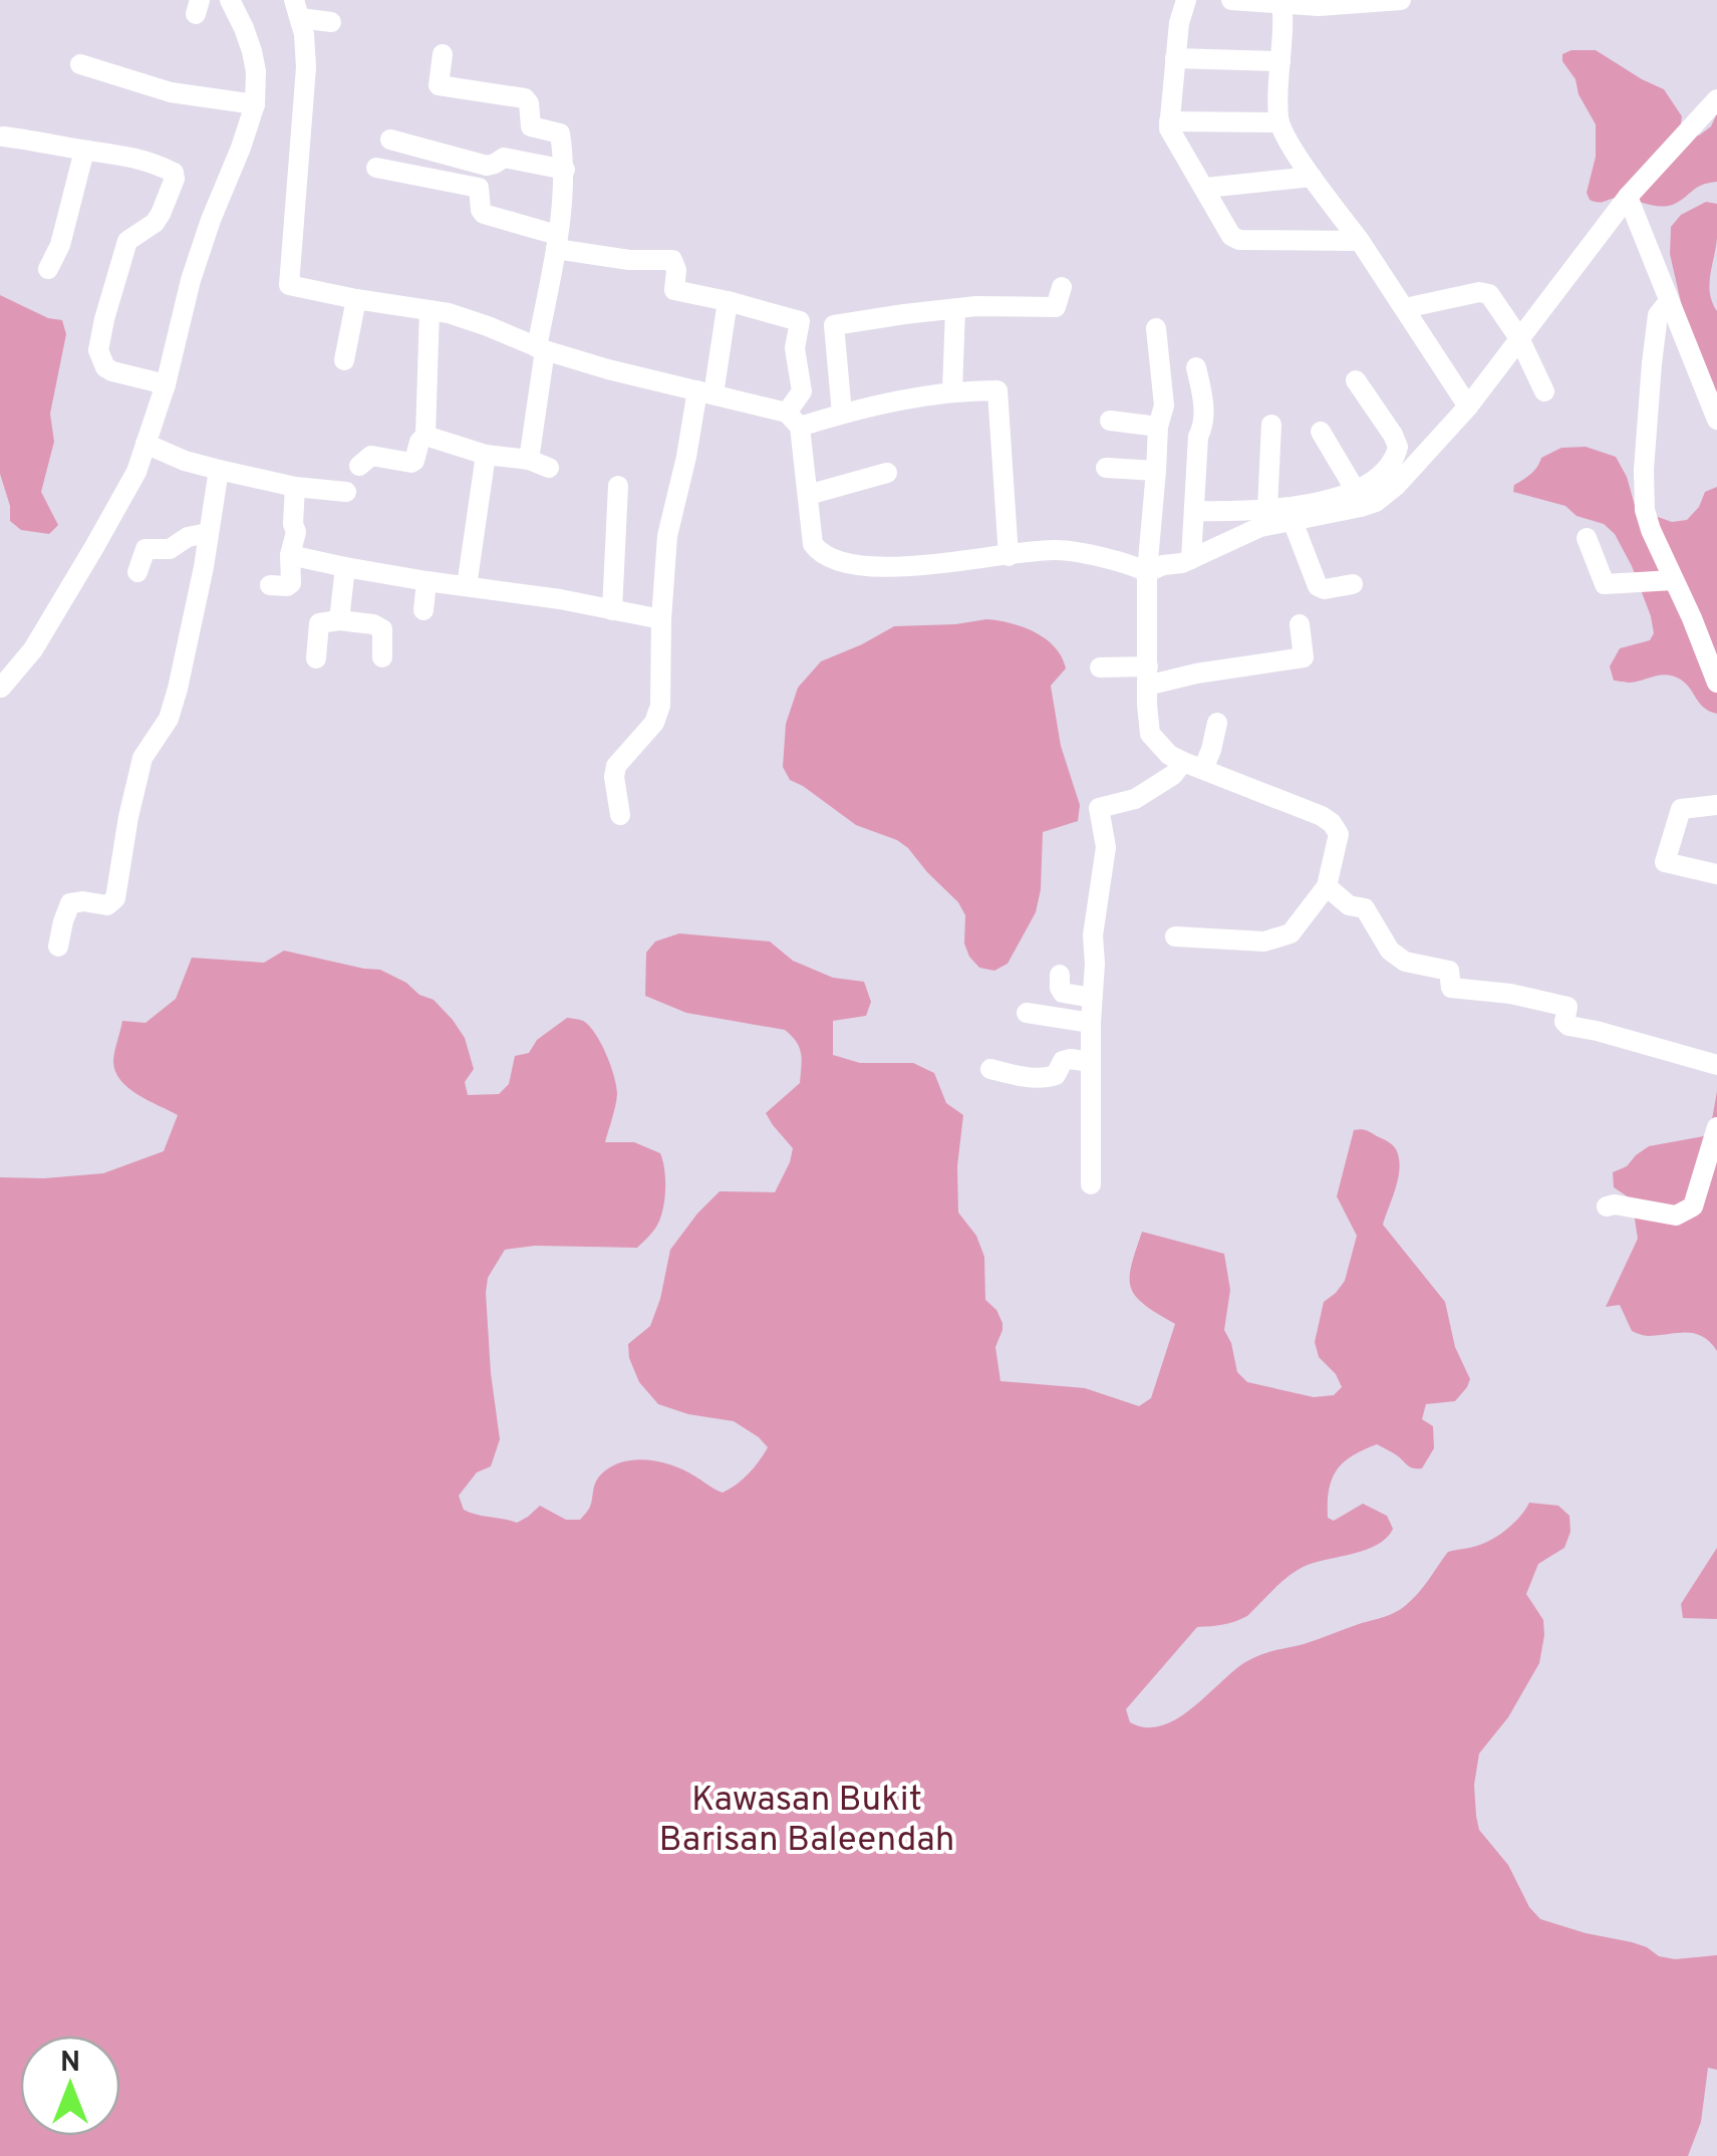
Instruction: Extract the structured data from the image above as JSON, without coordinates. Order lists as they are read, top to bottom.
{
  "parks": ["Kawasan Bukit Barisan Baleendah"],
  "north": "top"
}
